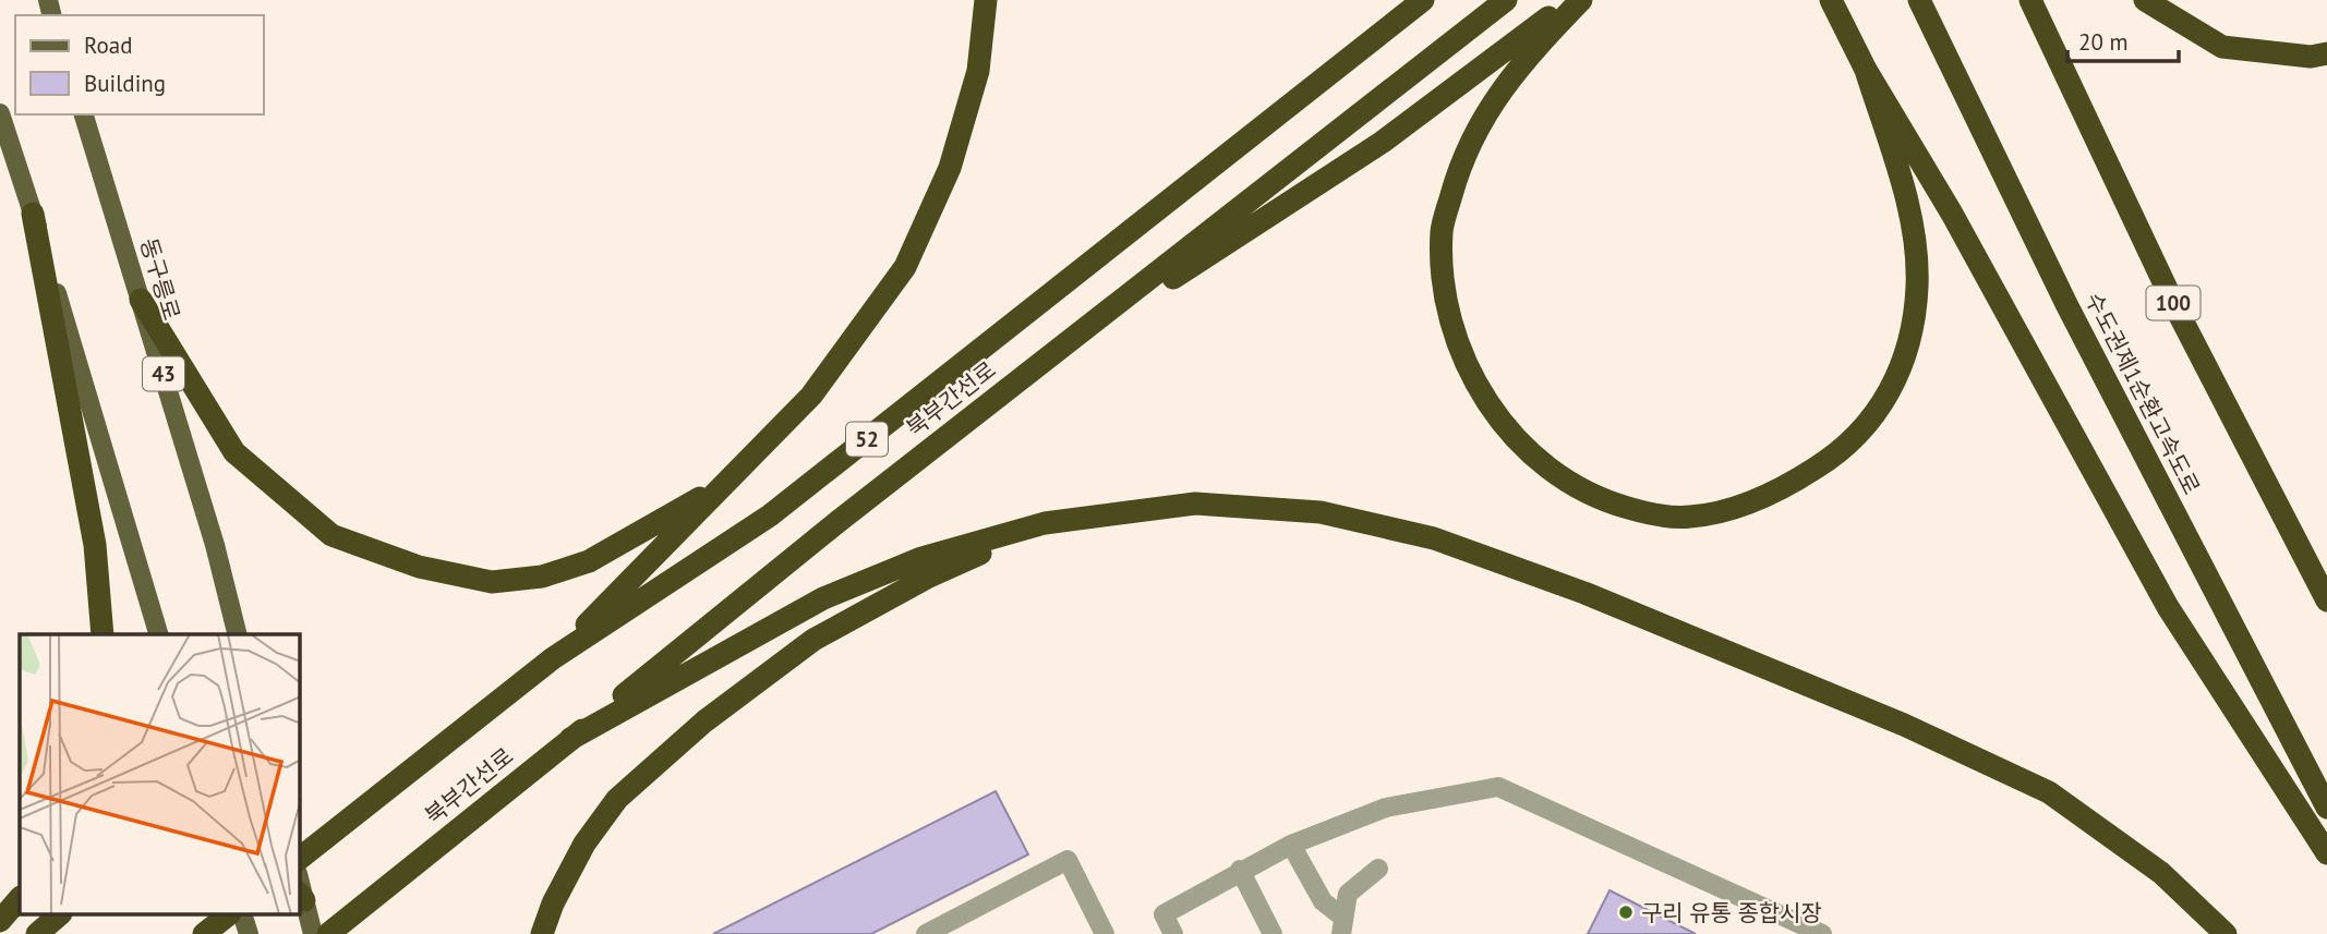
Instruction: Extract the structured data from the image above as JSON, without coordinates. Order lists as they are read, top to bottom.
{
  "streets": {
    "highway": [
      "100",
      "수도권제1순환고속도로",
      "북부간선로",
      "52"
    ],
    "main road": ["동구릉로", "43"]
  },
  "places": ["구리 유통 종합시장"],
  "legend": ["Road", "Building"],
  "scale_bar": "20 m"
}
